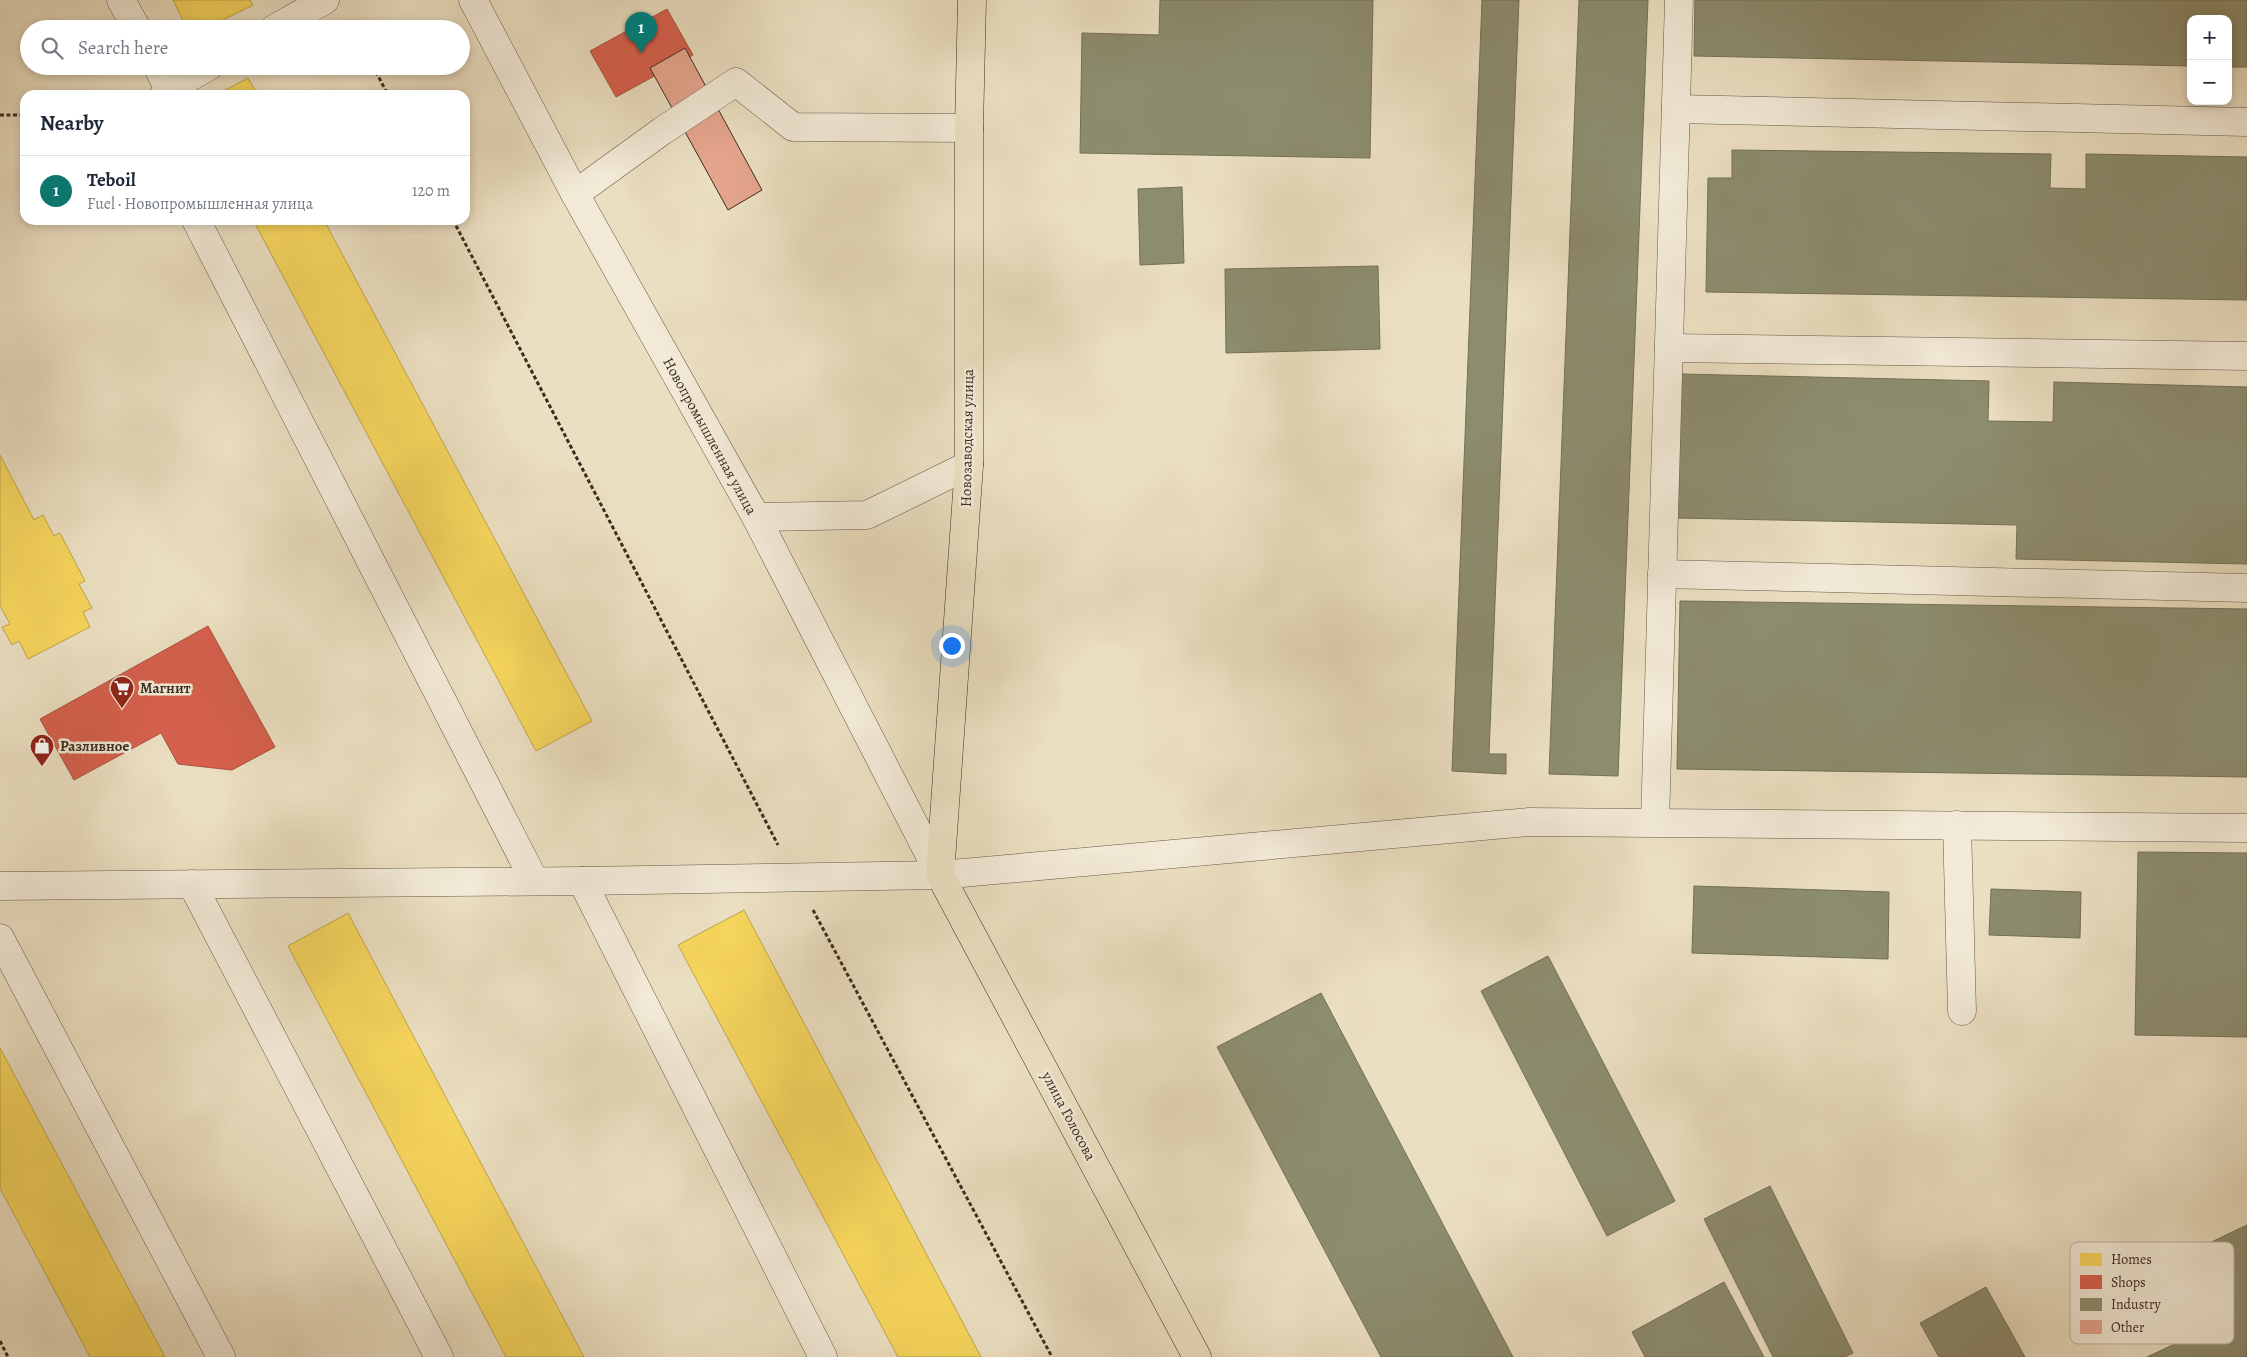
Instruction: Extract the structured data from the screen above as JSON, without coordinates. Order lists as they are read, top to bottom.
{
  "streets": {
    "main road": ["Новозаводская улица", "улица Голосова"],
    "street": ["Новопромышленная улица"]
  },
  "crossings": [
    ["Новопромышленная улица", "Новозаводская улица"],
    ["Новопромышленная улица", "улица Голосова"],
    ["Новозаводская улица", "улица Голосова"]
  ],
  "places": {
    "supermarket": ["Магнит"],
    "shop": ["Разливное"]
  },
  "legend": [
    "Homes",
    "Shops",
    "Industry",
    "Other"
  ],
  "page": {
    "pins": "1",
    "map_buttons": ["+", "−"],
    "search": "Search here",
    "heading": "Nearby",
    "list": [
      {
        "mark": "1",
        "name": "Teboil",
        "note": "Fuel · Новопромышленная улица",
        "value": "120 m"
      }
    ]
  }
}
